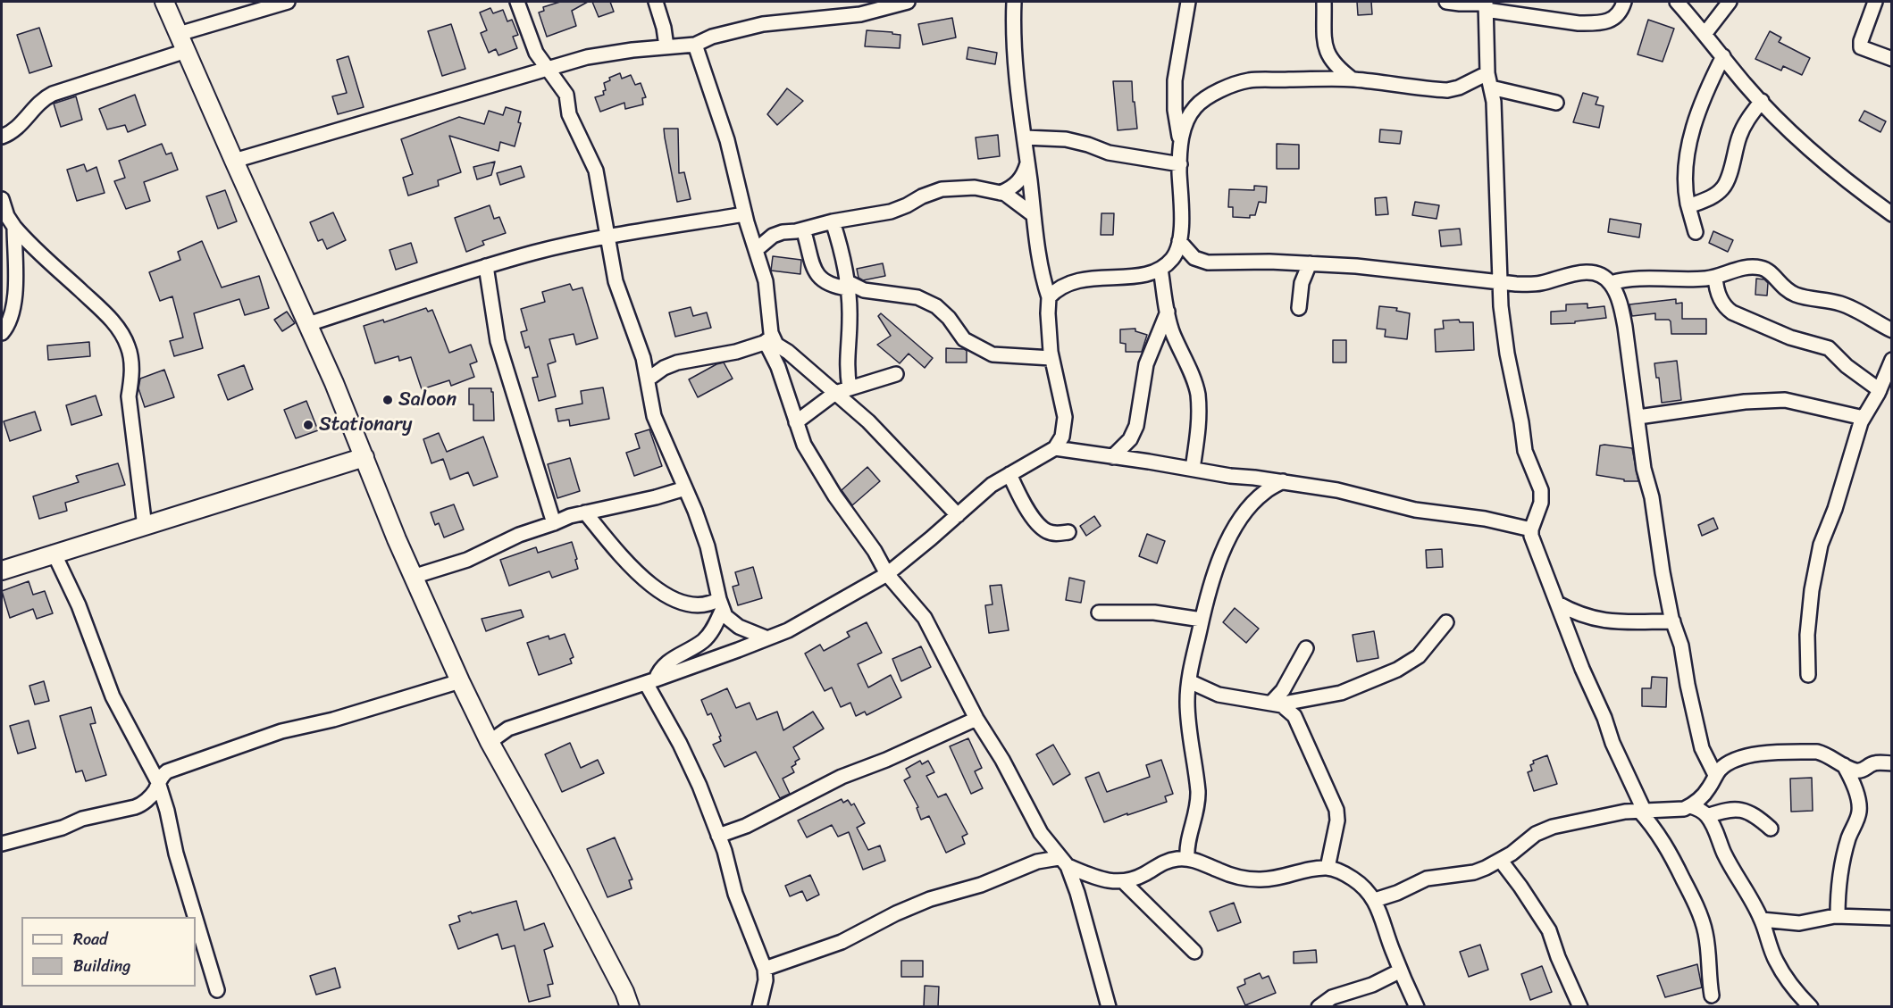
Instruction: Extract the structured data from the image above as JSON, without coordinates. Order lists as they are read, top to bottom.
{
  "places": ["Saloon", "Stationary"],
  "legend": ["Road", "Building"]
}
